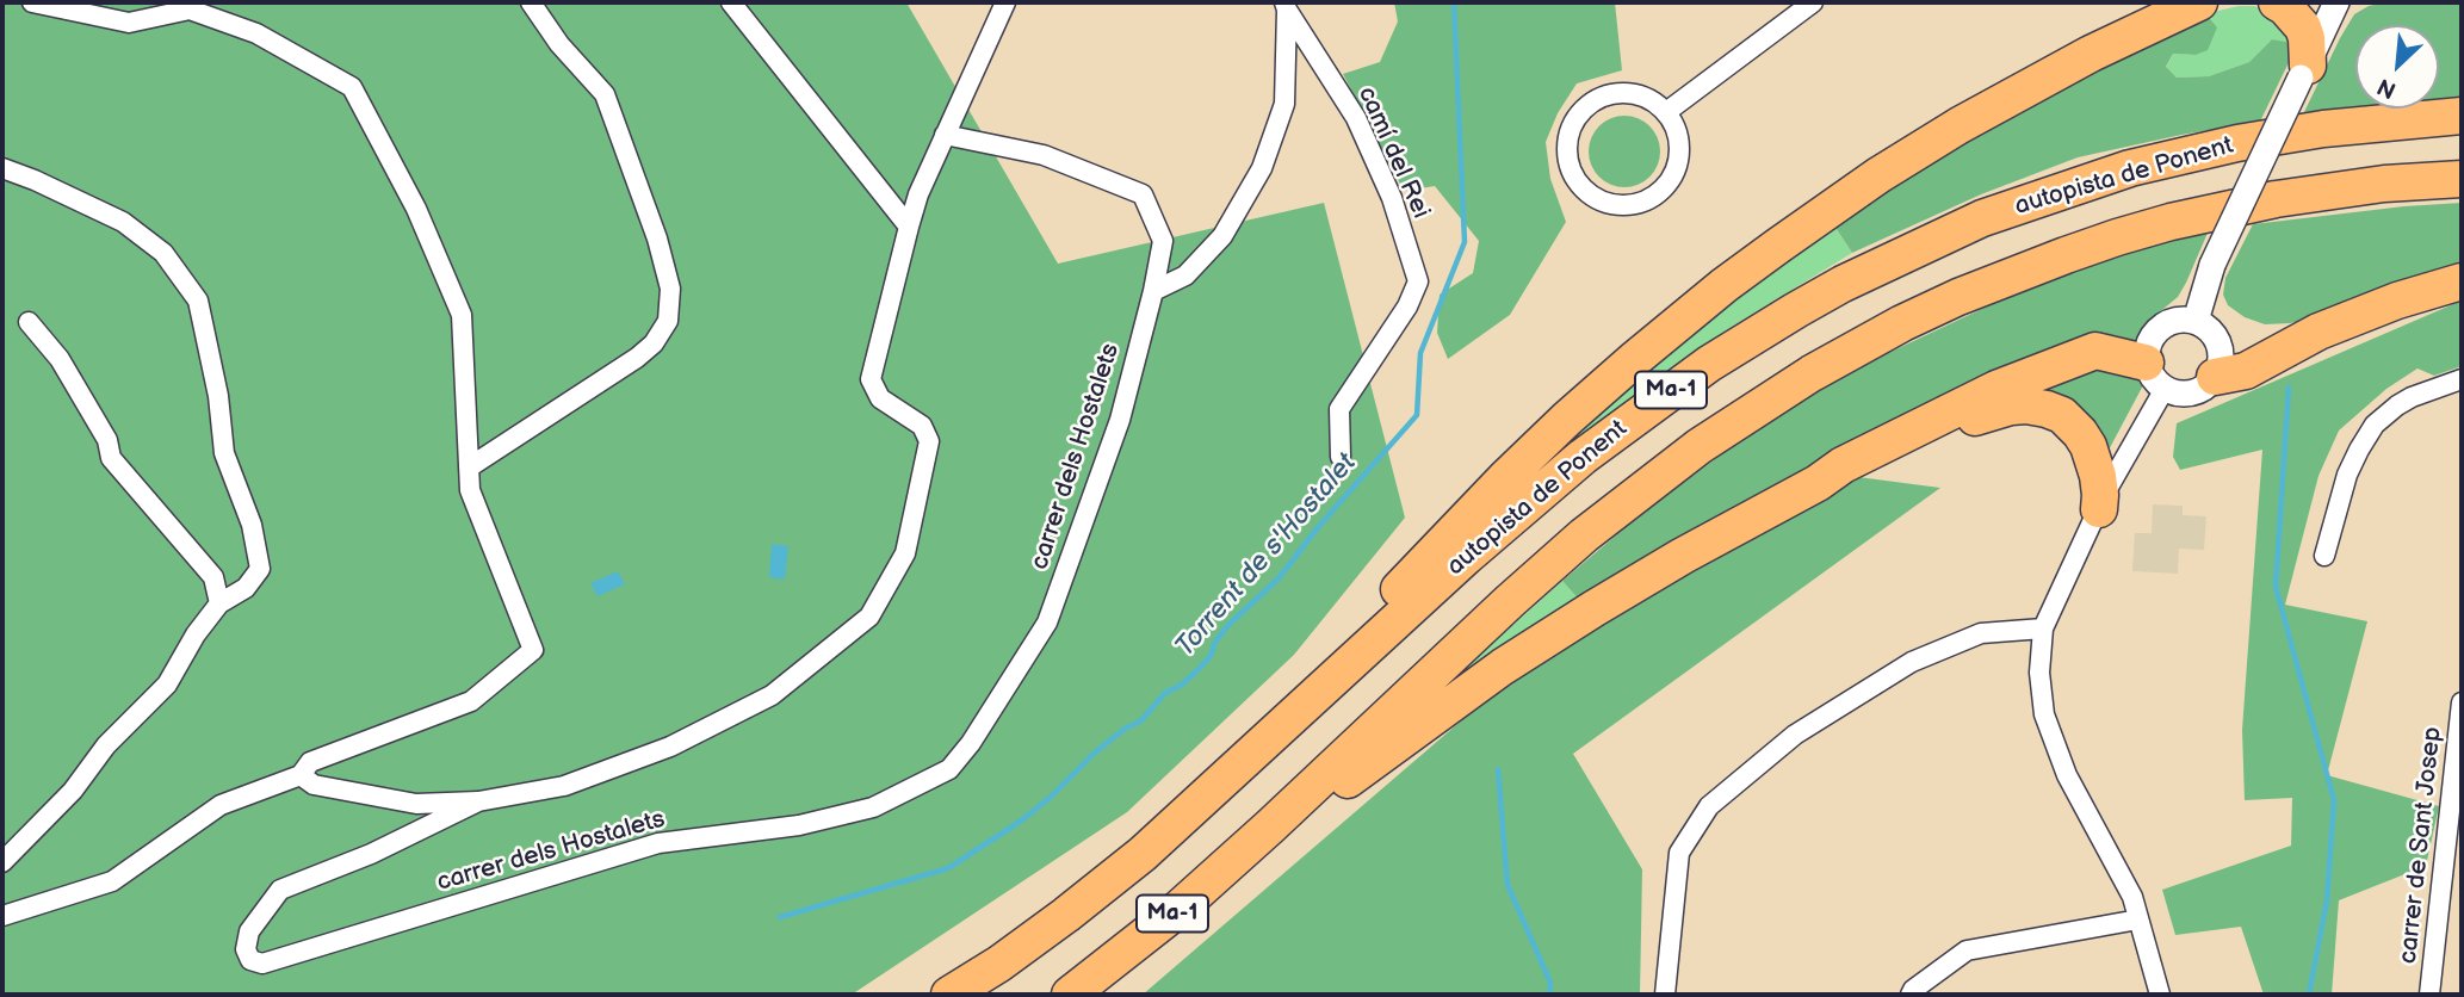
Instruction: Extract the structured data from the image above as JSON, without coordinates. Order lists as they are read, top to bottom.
{
  "streets": {
    "highway": ["autopista de Ponent", "Ma-1"],
    "street": ["camí del Rei", "carrer dels Hostalets", "carrer de Sant Josep"]
  },
  "water": ["Torrent de s'Hostalet"],
  "north": "bottom left"
}
